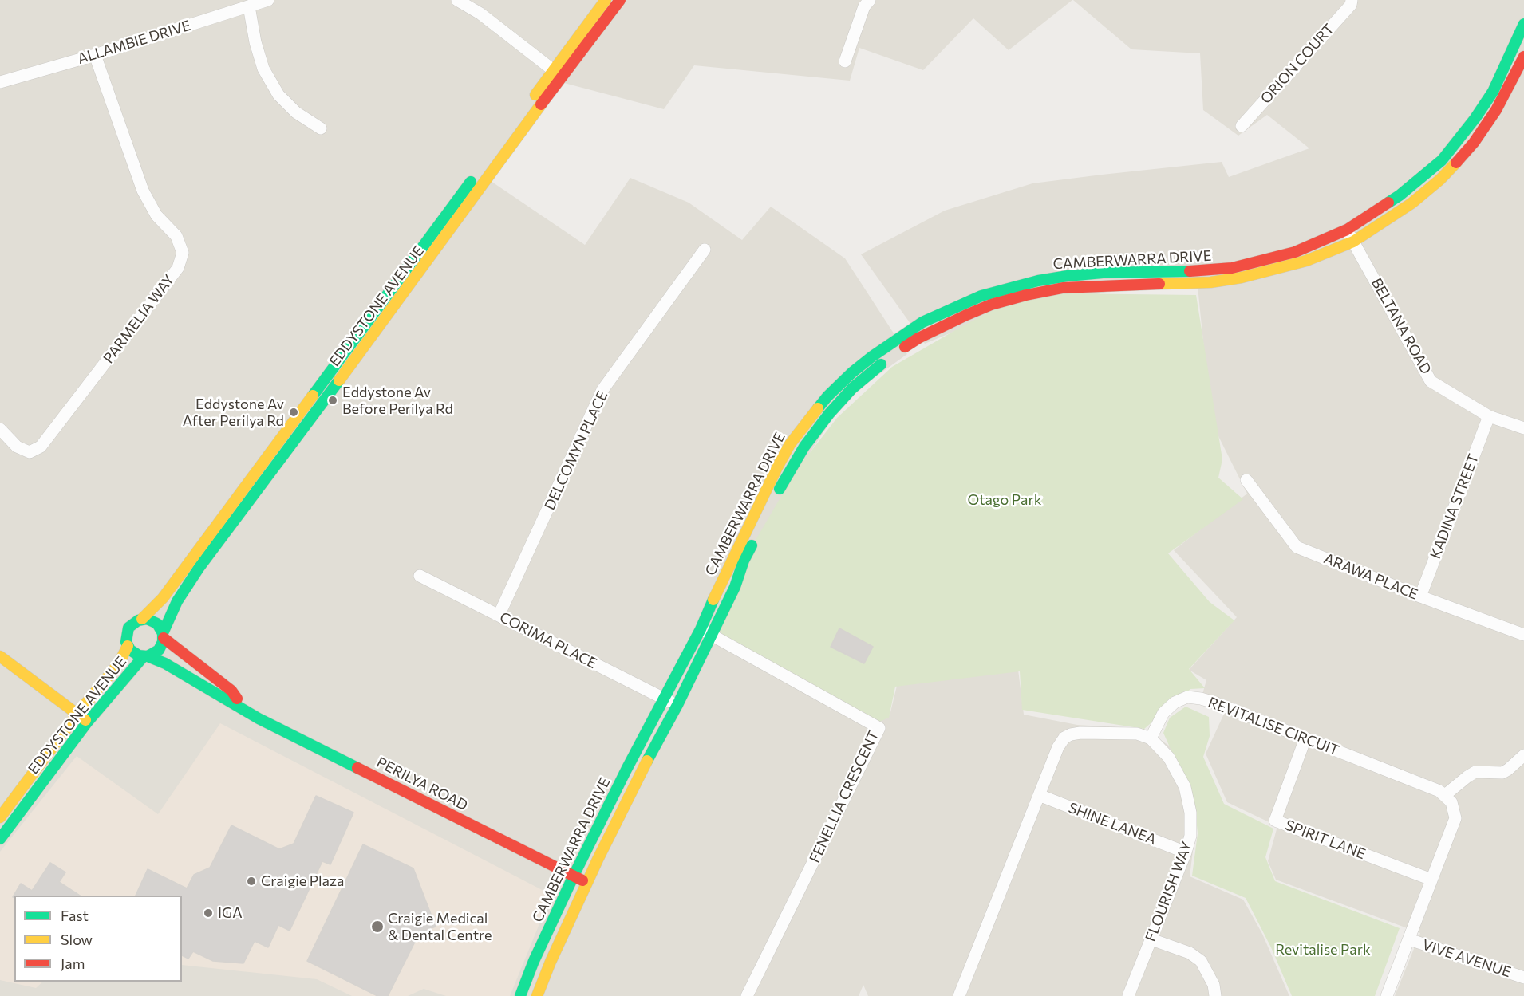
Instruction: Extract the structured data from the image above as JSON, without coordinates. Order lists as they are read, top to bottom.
{
  "streets": {
    "street": [
      "ALLAMBIE DRIVE",
      "ORION COURT",
      "CAMBERWARRA DRIVE",
      "EDDYSTONE AVENUE",
      "PARMELIA WAY",
      "BELTANA ROAD",
      "DELCOMYN PLACE",
      "KADINA STREET",
      "ARAWA PLACE",
      "CORIMA PLACE",
      "REVITALISE CIRCUIT",
      "PERILYA ROAD",
      "FENELLIA CRESCENT",
      "SHINE LANEA",
      "SPIRIT LANE",
      "FLOURISH WAY",
      "VIVE AVENUE"
    ]
  },
  "crossings": [
    ["ALLAMBIE DRIVE", "PARMELIA WAY"],
    ["CAMBERWARRA DRIVE", "BELTANA ROAD"],
    ["CAMBERWARRA DRIVE", "CORIMA PLACE"],
    ["CAMBERWARRA DRIVE", "PERILYA ROAD"],
    ["CAMBERWARRA DRIVE", "FENELLIA CRESCENT"],
    ["EDDYSTONE AVENUE", "PERILYA ROAD"],
    ["BELTANA ROAD", "KADINA STREET"],
    ["DELCOMYN PLACE", "CORIMA PLACE"],
    ["KADINA STREET", "ARAWA PLACE"],
    ["REVITALISE CIRCUIT", "SPIRIT LANE"],
    ["REVITALISE CIRCUIT", "FLOURISH WAY"],
    ["SHINE LANEA", "FLOURISH WAY"]
  ],
  "parks": ["Otago Park", "Revitalise Park"],
  "places": [
    "Eddystone Av Before Perilya Rd",
    "Eddystone Av After Perilya Rd",
    "Craigie Plaza",
    "IGA",
    "Craigie Medical & Dental Centre"
  ],
  "legend": ["Fast", "Slow", "Jam"]
}
